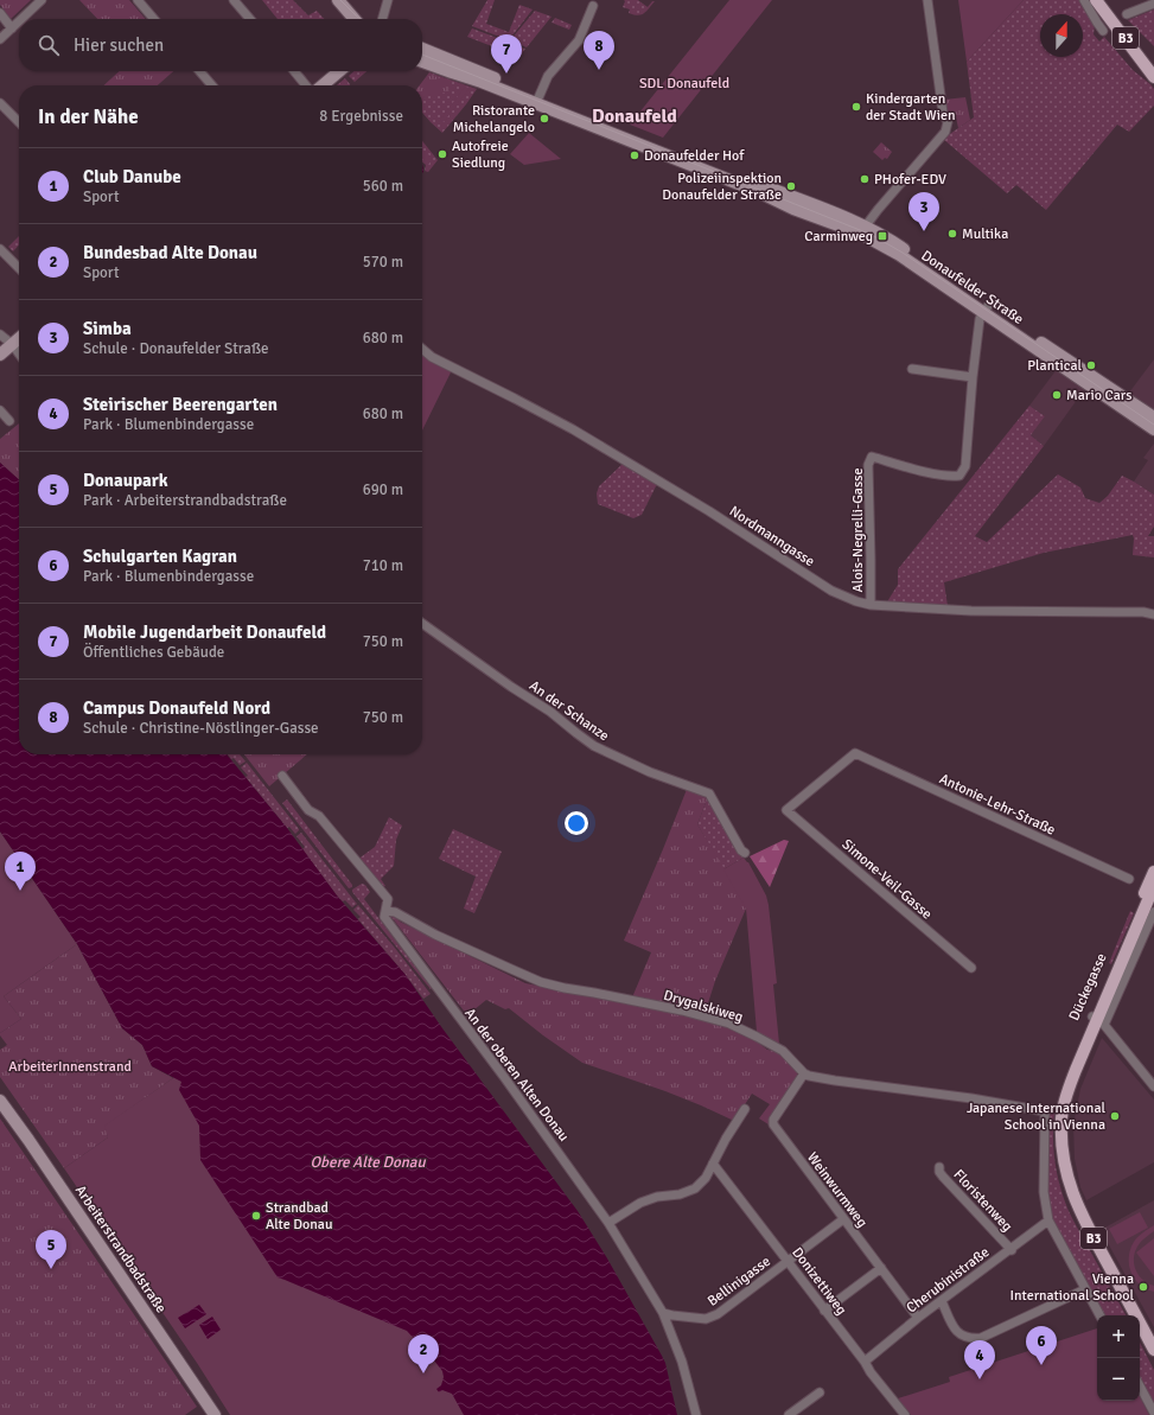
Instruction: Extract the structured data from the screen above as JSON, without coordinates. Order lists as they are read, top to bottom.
{
  "streets": {
    "main road": [
      "B3",
      "Donaufelder Straße",
      "Dückegasse",
      "Arbeiterstrandbadstraße"
    ],
    "street": [
      "Alois-Negrelli-Gasse",
      "Nordmanngasse",
      "An der Schanze",
      "Antonie-Lehr-Straße",
      "Simone-Veil-Gasse",
      "Drygalskiweg",
      "An der oberen Alten Donau",
      "Weinwurmweg",
      "Floristenweg",
      "Cherubinistraße",
      "Bellinigasse",
      "Donizettiweg"
    ]
  },
  "crossings": [
    ["B3", "Dückegasse"],
    ["Alois-Negrelli-Gasse", "Nordmanngasse"],
    ["Antonie-Lehr-Straße", "Simone-Veil-Gasse"],
    ["Drygalskiweg", "An der oberen Alten Donau"],
    ["Drygalskiweg", "Weinwurmweg"],
    ["An der oberen Alten Donau", "Bellinigasse"],
    ["Weinwurmweg", "Cherubinistraße"],
    ["Weinwurmweg", "Bellinigasse"],
    ["Floristenweg", "Cherubinistraße"],
    ["Cherubinistraße", "Donizettiweg"],
    ["Bellinigasse", "Donizettiweg"]
  ],
  "districts": ["Donaufeld"],
  "water": ["Obere Alte Donau"],
  "parks": ["SDL Donaufeld", "ArbeiterInnenstrand"],
  "places": {
    "other": [
      "Kindergarten der Stadt Wien",
      "Ristorante Michelangelo",
      "Autofreie Siedlung",
      "Donaufelder Hof",
      "PHofer-EDV",
      "Polizeiinspektion Donaufelder Straße",
      "Multika",
      "Plantical",
      "Mario Cars",
      "Japanese International School in Vienna",
      "Strandbad Alte Donau",
      "Vienna International School"
    ],
    "transit": ["Carminweg"]
  },
  "north": "top",
  "page": {
    "search": "Hier suchen",
    "pins": [
      "8",
      "7",
      "3",
      "1",
      "5",
      "6",
      "2",
      "4"
    ],
    "heading": ["In der Nähe", "8 Ergebnisse"],
    "list": [
      {
        "mark": "1",
        "name": "Club Danube",
        "note": "Sport",
        "value": "560 m"
      },
      {
        "mark": "2",
        "name": "Bundesbad Alte Donau",
        "note": "Sport",
        "value": "570 m"
      },
      {
        "mark": "3",
        "name": "Simba",
        "note": "Schule · Donaufelder Straße",
        "value": "680 m"
      },
      {
        "mark": "4",
        "name": "Steirischer Beerengarten",
        "note": "Park · Blumenbindergasse",
        "value": "680 m"
      },
      {
        "mark": "5",
        "name": "Donaupark",
        "note": "Park · Arbeiterstrandbadstraße",
        "value": "690 m"
      },
      {
        "mark": "6",
        "name": "Schulgarten Kagran",
        "note": "Park · Blumenbindergasse",
        "value": "710 m"
      },
      {
        "mark": "7",
        "name": "Mobile Jugendarbeit Donaufeld",
        "note": "Öffentliches Gebäude",
        "value": "750 m"
      },
      {
        "mark": "8",
        "name": "Campus Donaufeld Nord",
        "note": "Schule · Christine-Nöstlinger-Gasse",
        "value": "750 m"
      }
    ],
    "map_buttons": ["+", "−"]
  }
}
